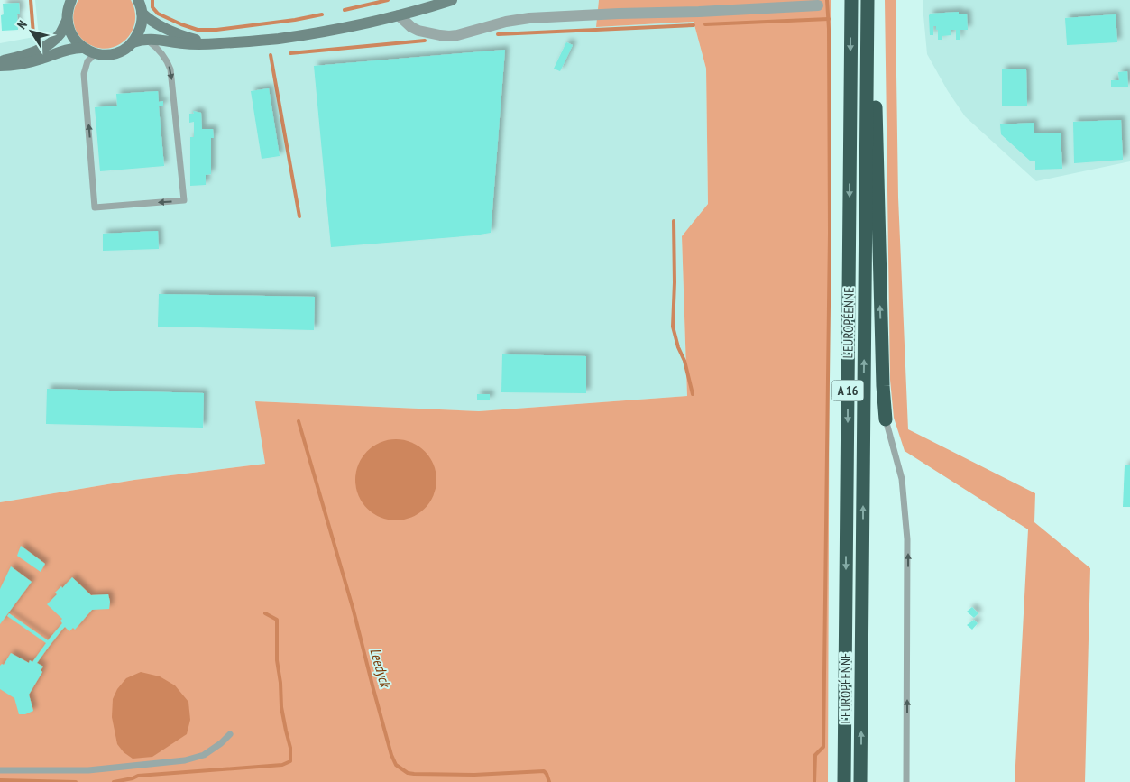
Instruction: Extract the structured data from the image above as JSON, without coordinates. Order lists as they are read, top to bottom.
{
  "streets": {
    "highway": ["L'EUROPÉENNE", "A 16"]
  },
  "water": ["Leedyck"],
  "north": "top left"
}
